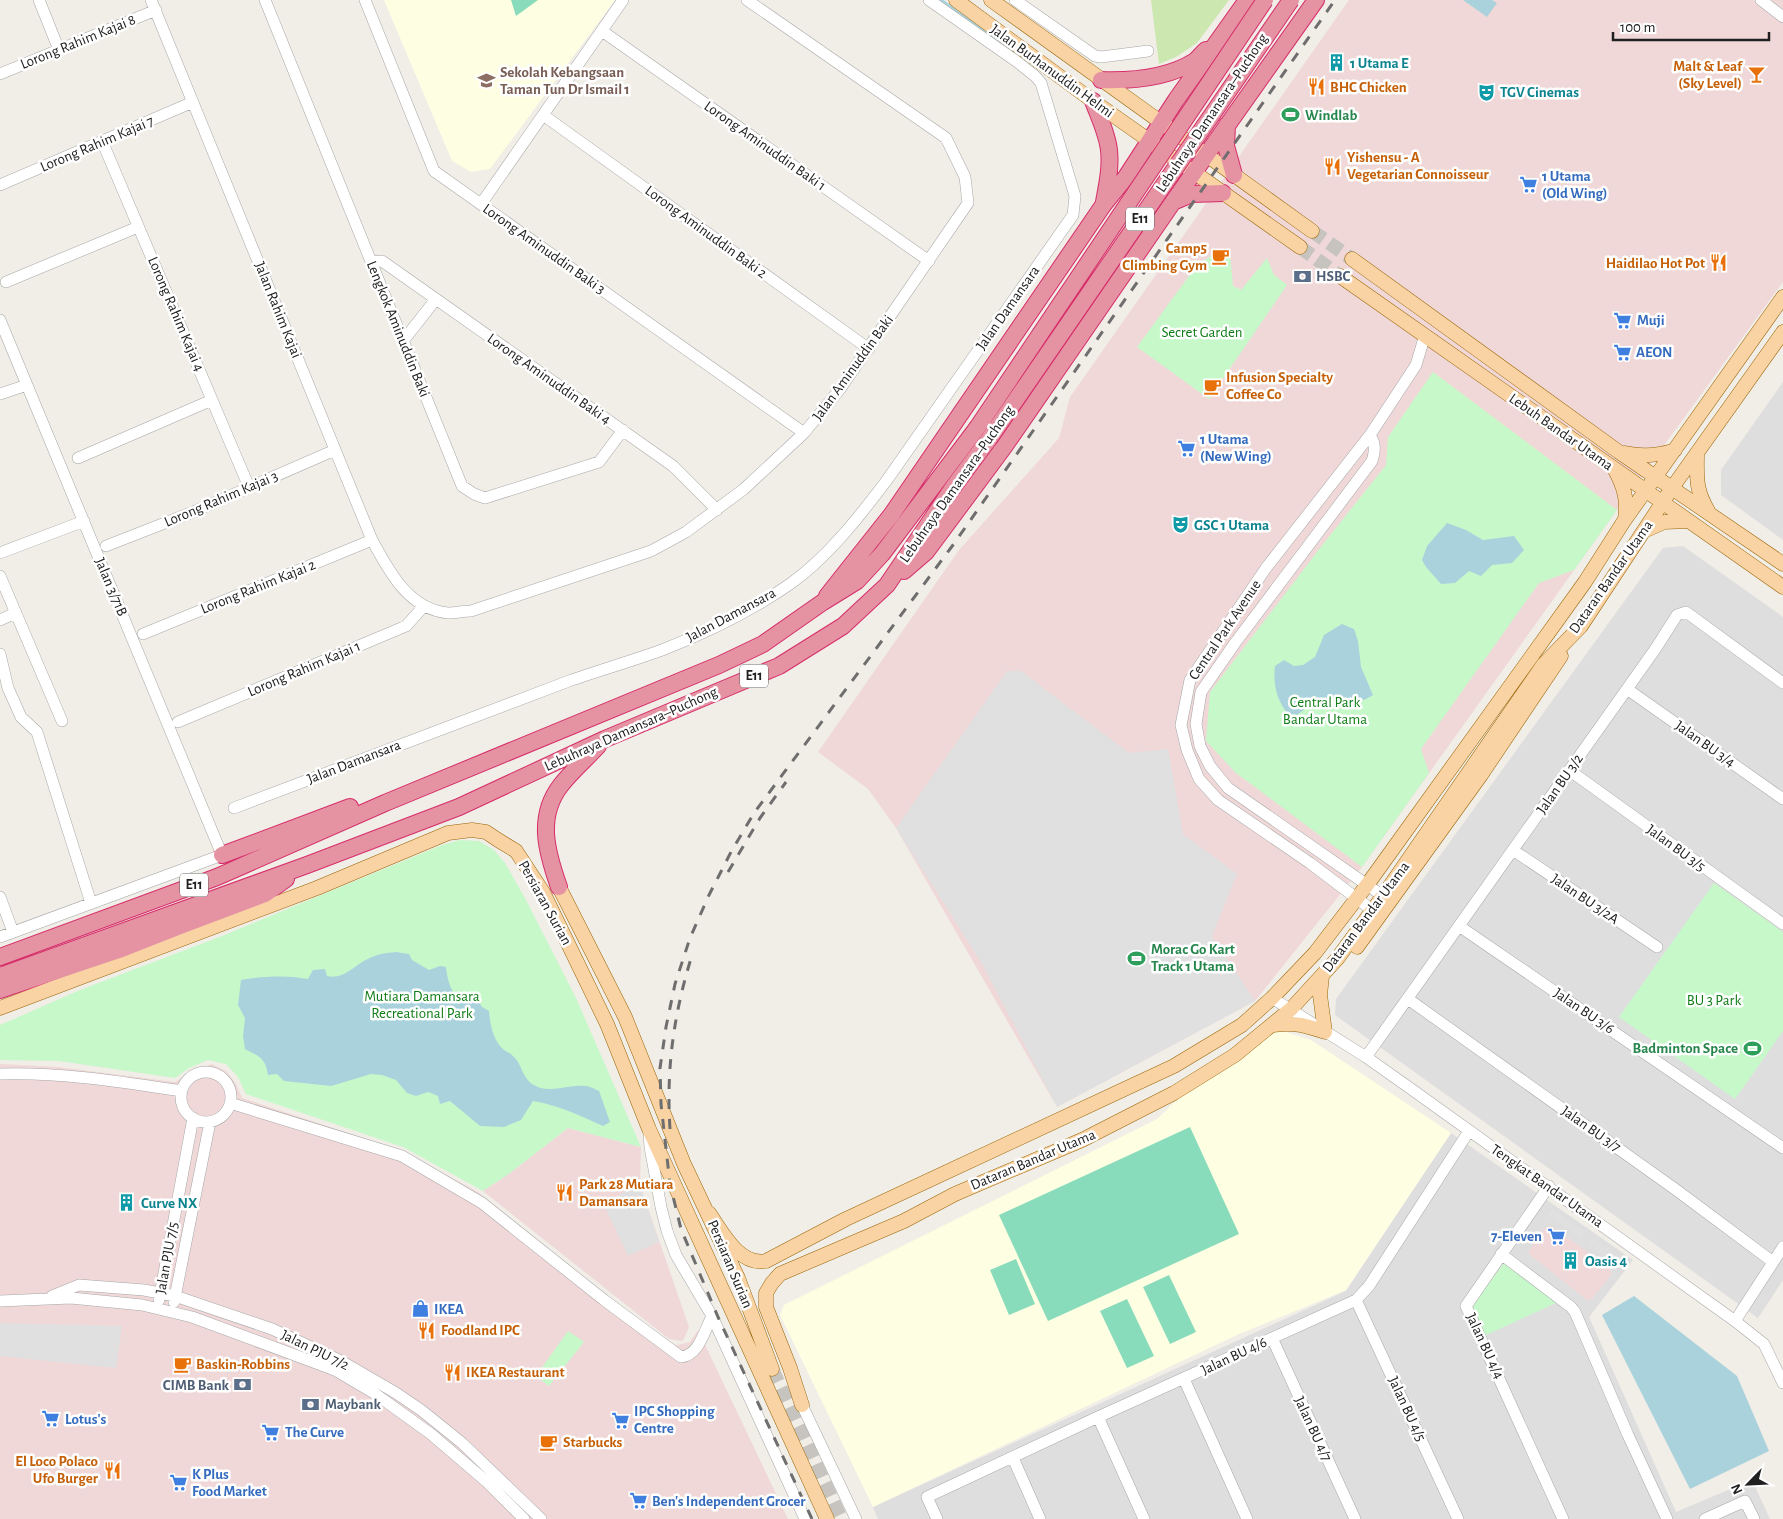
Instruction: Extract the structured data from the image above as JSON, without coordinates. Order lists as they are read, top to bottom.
{
  "streets": {
    "highway": ["Lebuhraya Damansara–Puchong", "E11"],
    "main road": [
      "Jalan Burhanuddin Helmi",
      "Lebuh Bandar Utama",
      "Dataran Bandar Utama",
      "Persiaran Surian"
    ],
    "street": [
      "Lorong Rahim Kajai 8",
      "Lorong Rahim Kajai 7",
      "Lorong Aminuddin Baki 1",
      "Lorong Aminuddin Baki 2",
      "Lorong Aminuddin Baki 3",
      "Jalan Damansara",
      "Jalan Rahim Kajai",
      "Lorong Rahim Kajai 4",
      "Lengkok Aminuddin Baki",
      "Jalan Aminuddin Baki",
      "Lorong Aminuddin Baki 4",
      "Lorong Rahim Kajai 3",
      "Jalan 3/71B",
      "Lorong Rahim Kajai 2",
      "Central Park Avenue",
      "Lorong Rahim Kajai 1",
      "Jalan BU 3/4",
      "Jalan BU 3/2",
      "Jalan BU 3/5",
      "Jalan BU 3/2A",
      "Jalan BU 3/6",
      "Jalan BU 3/7",
      "Tengkat Bandar Utama",
      "Jalan PJU 7/5",
      "Jalan BU 4/4",
      "Jalan PJU 7/2",
      "Jalan BU 4/6",
      "Jalan BU 4/5",
      "Jalan BU 4/7"
    ]
  },
  "crossings": [
    ["Lorong Rahim Kajai 8", "Jalan Rahim Kajai"],
    ["Jalan Burhanuddin Helmi", "Jalan Damansara"],
    ["Lorong Rahim Kajai 7", "Jalan Rahim Kajai"],
    ["Lorong Rahim Kajai 7", "Lorong Rahim Kajai 4"],
    ["Lorong Aminuddin Baki 1", "Jalan Aminuddin Baki"],
    ["Lorong Aminuddin Baki 2", "Jalan Aminuddin Baki"],
    ["Lorong Aminuddin Baki 3", "Jalan Aminuddin Baki"],
    ["Jalan Rahim Kajai", "Jalan Aminuddin Baki"],
    ["Jalan Rahim Kajai", "Lorong Rahim Kajai 3"],
    ["Jalan Rahim Kajai", "Lorong Rahim Kajai 2"],
    ["Jalan Rahim Kajai", "Lorong Rahim Kajai 1"],
    ["Lorong Rahim Kajai 4", "Lorong Rahim Kajai 3"],
    ["Lengkok Aminuddin Baki", "Lorong Aminuddin Baki 4"],
    ["Jalan Aminuddin Baki", "Lorong Aminuddin Baki 4"],
    ["Jalan Aminuddin Baki", "Lorong Rahim Kajai 1"],
    ["Lebuh Bandar Utama", "Dataran Bandar Utama"],
    ["Lebuh Bandar Utama", "Central Park Avenue"],
    ["Dataran Bandar Utama", "Central Park Avenue"],
    ["Dataran Bandar Utama", "Persiaran Surian"],
    ["Dataran Bandar Utama", "Tengkat Bandar Utama"],
    ["Jalan BU 3/4", "Jalan BU 3/2"],
    ["Jalan BU 3/2", "Jalan BU 3/5"],
    ["Jalan BU 3/2", "Jalan BU 3/2A"],
    ["Jalan BU 3/2", "Jalan BU 3/6"],
    ["Jalan BU 3/2", "Jalan BU 3/7"],
    ["Jalan BU 3/2", "Tengkat Bandar Utama"],
    ["Tengkat Bandar Utama", "Jalan BU 4/4"],
    ["Tengkat Bandar Utama", "Jalan BU 4/6"],
    ["Jalan PJU 7/5", "Jalan PJU 7/2"],
    ["Jalan BU 4/6", "Jalan BU 4/5"],
    ["Jalan BU 4/6", "Jalan BU 4/7"]
  ],
  "parks": [
    "Secret Garden",
    "Central Park Bandar Utama",
    "Mutiara Damansara Recreational Park",
    "BU 3 Park"
  ],
  "places": {
    "building": ["1 Utama E", "Curve NX", "Oasis 4"],
    "bar": ["Malt & Leaf (Sky Level)"],
    "school or university": ["Sekolah Kebangsaan Taman Tun Dr Ismail 1"],
    "restaurant": [
      "BHC Chicken",
      "Yishensu - A Vegetarian Connoisseur",
      "Haidilao Hot Pot",
      "Park 28 Mutiara Damansara",
      "Foodland IPC",
      "IKEA Restaurant",
      "El Loco Polaco Ufo Burger"
    ],
    "theatre": ["TGV Cinemas", "GSC 1 Utama"],
    "sports": ["Windlab", "Morac Go Kart Track 1 Utama", "Badminton Space"],
    "supermarket": [
      "1 Utama (Old Wing)",
      "Muji",
      "AEON",
      "1 Utama (New Wing)",
      "7-Eleven",
      "Lotus's",
      "IPC Shopping Centre",
      "The Curve",
      "K Plus Food Market",
      "Ben's Independent Grocer"
    ],
    "cafe": [
      "Camp5 Climbing Gym",
      "Infusion Specialty Coffee Co",
      "Baskin-Robbins",
      "Starbucks"
    ],
    "bank": ["HSBC", "CIMB Bank", "Maybank"],
    "shop": ["IKEA"]
  },
  "scale_bar": "100 m",
  "north": "bottom left"
}
